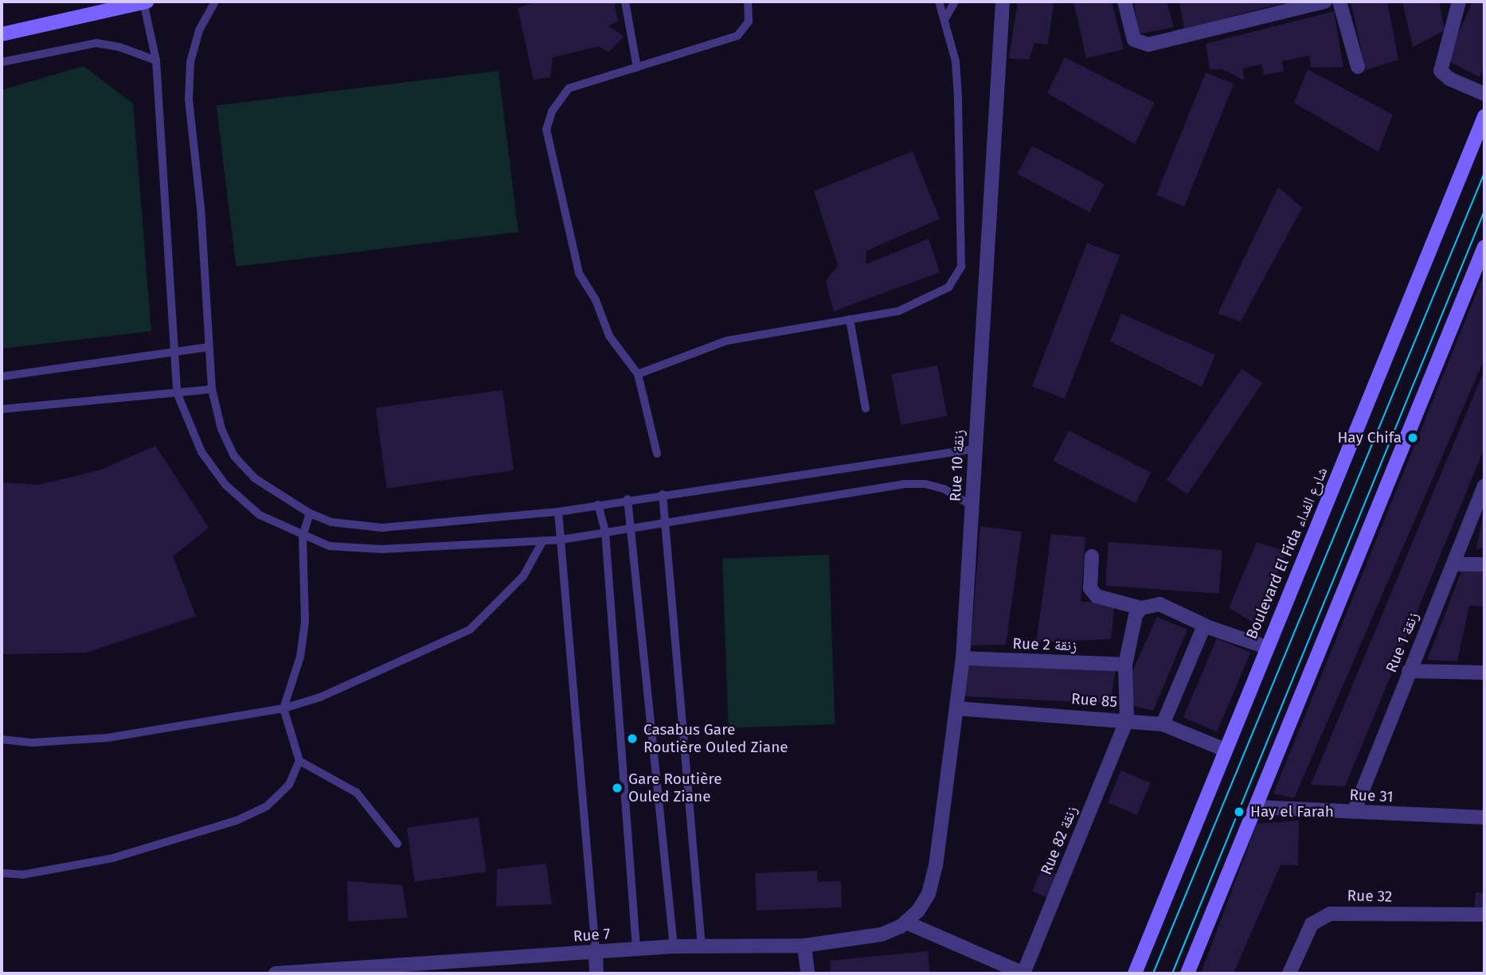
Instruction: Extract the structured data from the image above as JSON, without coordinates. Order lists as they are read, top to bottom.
{
  "streets": {
    "main road": ["Boulevard El Fida شارع الفداء"],
    "street": [
      "Rue 10 زنقة",
      "Rue 1 زنقة",
      "Rue 2 زنقة",
      "Rue 85",
      "Rue 31",
      "Rue 82 زنقة",
      "Rue 32",
      "Rue 7"
    ]
  },
  "crossings": [
    ["Rue 10 زنقة", "Rue 2 زنقة"],
    ["Rue 10 زنقة", "Rue 85"],
    ["Rue 10 زنقة", "Rue 7"],
    ["Boulevard El Fida شارع الفداء", "Rue 85"],
    ["Rue 1 زنقة", "Rue 31"],
    ["Rue 85", "Rue 82 زنقة"]
  ],
  "places": [
    "Hay Chifa",
    "Casabus Gare Routière Ouled Ziane",
    "Gare Routière Ouled Ziane",
    "Hay el Farah"
  ]
}
